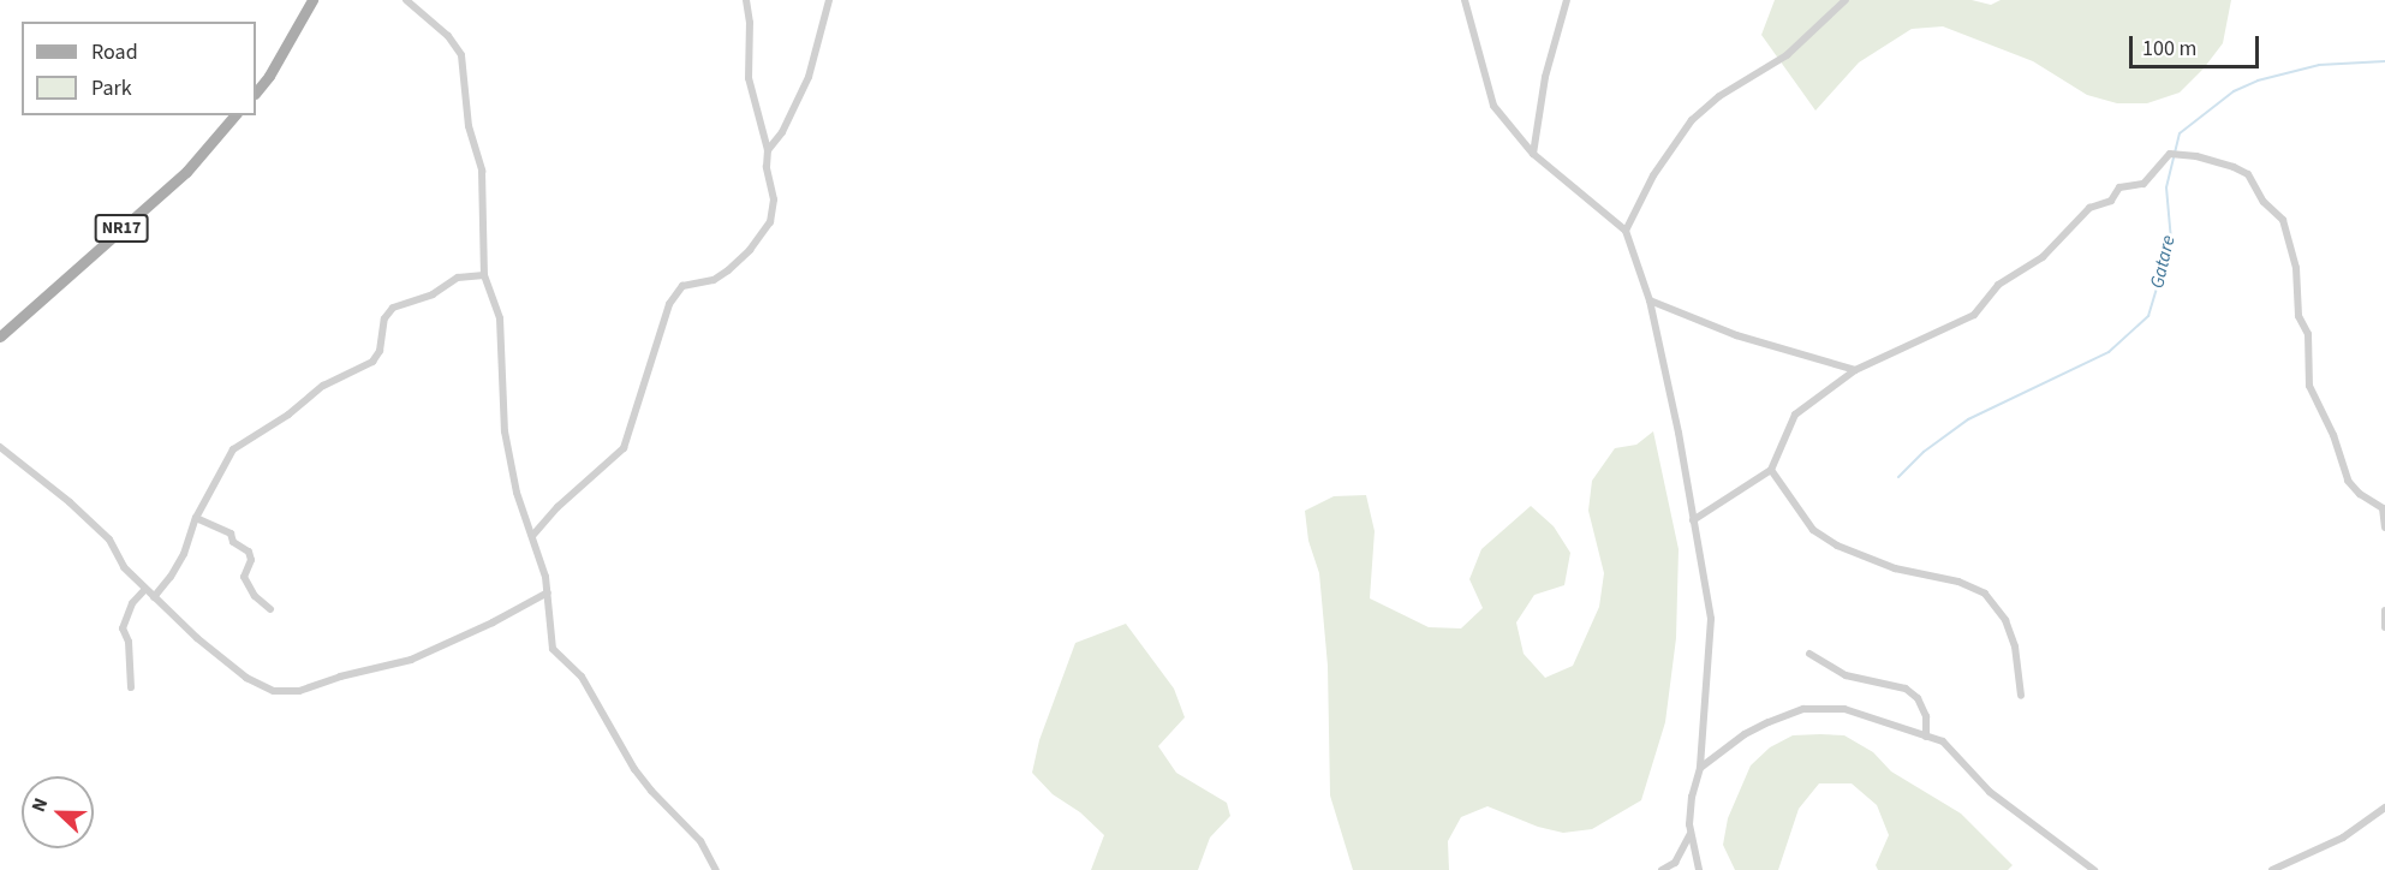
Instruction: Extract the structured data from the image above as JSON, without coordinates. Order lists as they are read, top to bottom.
{
  "streets": {
    "main road": ["NR17"]
  },
  "water": ["Gatare"],
  "legend": ["Road", "Park"],
  "scale_bar": "100 m",
  "north": "left"
}
